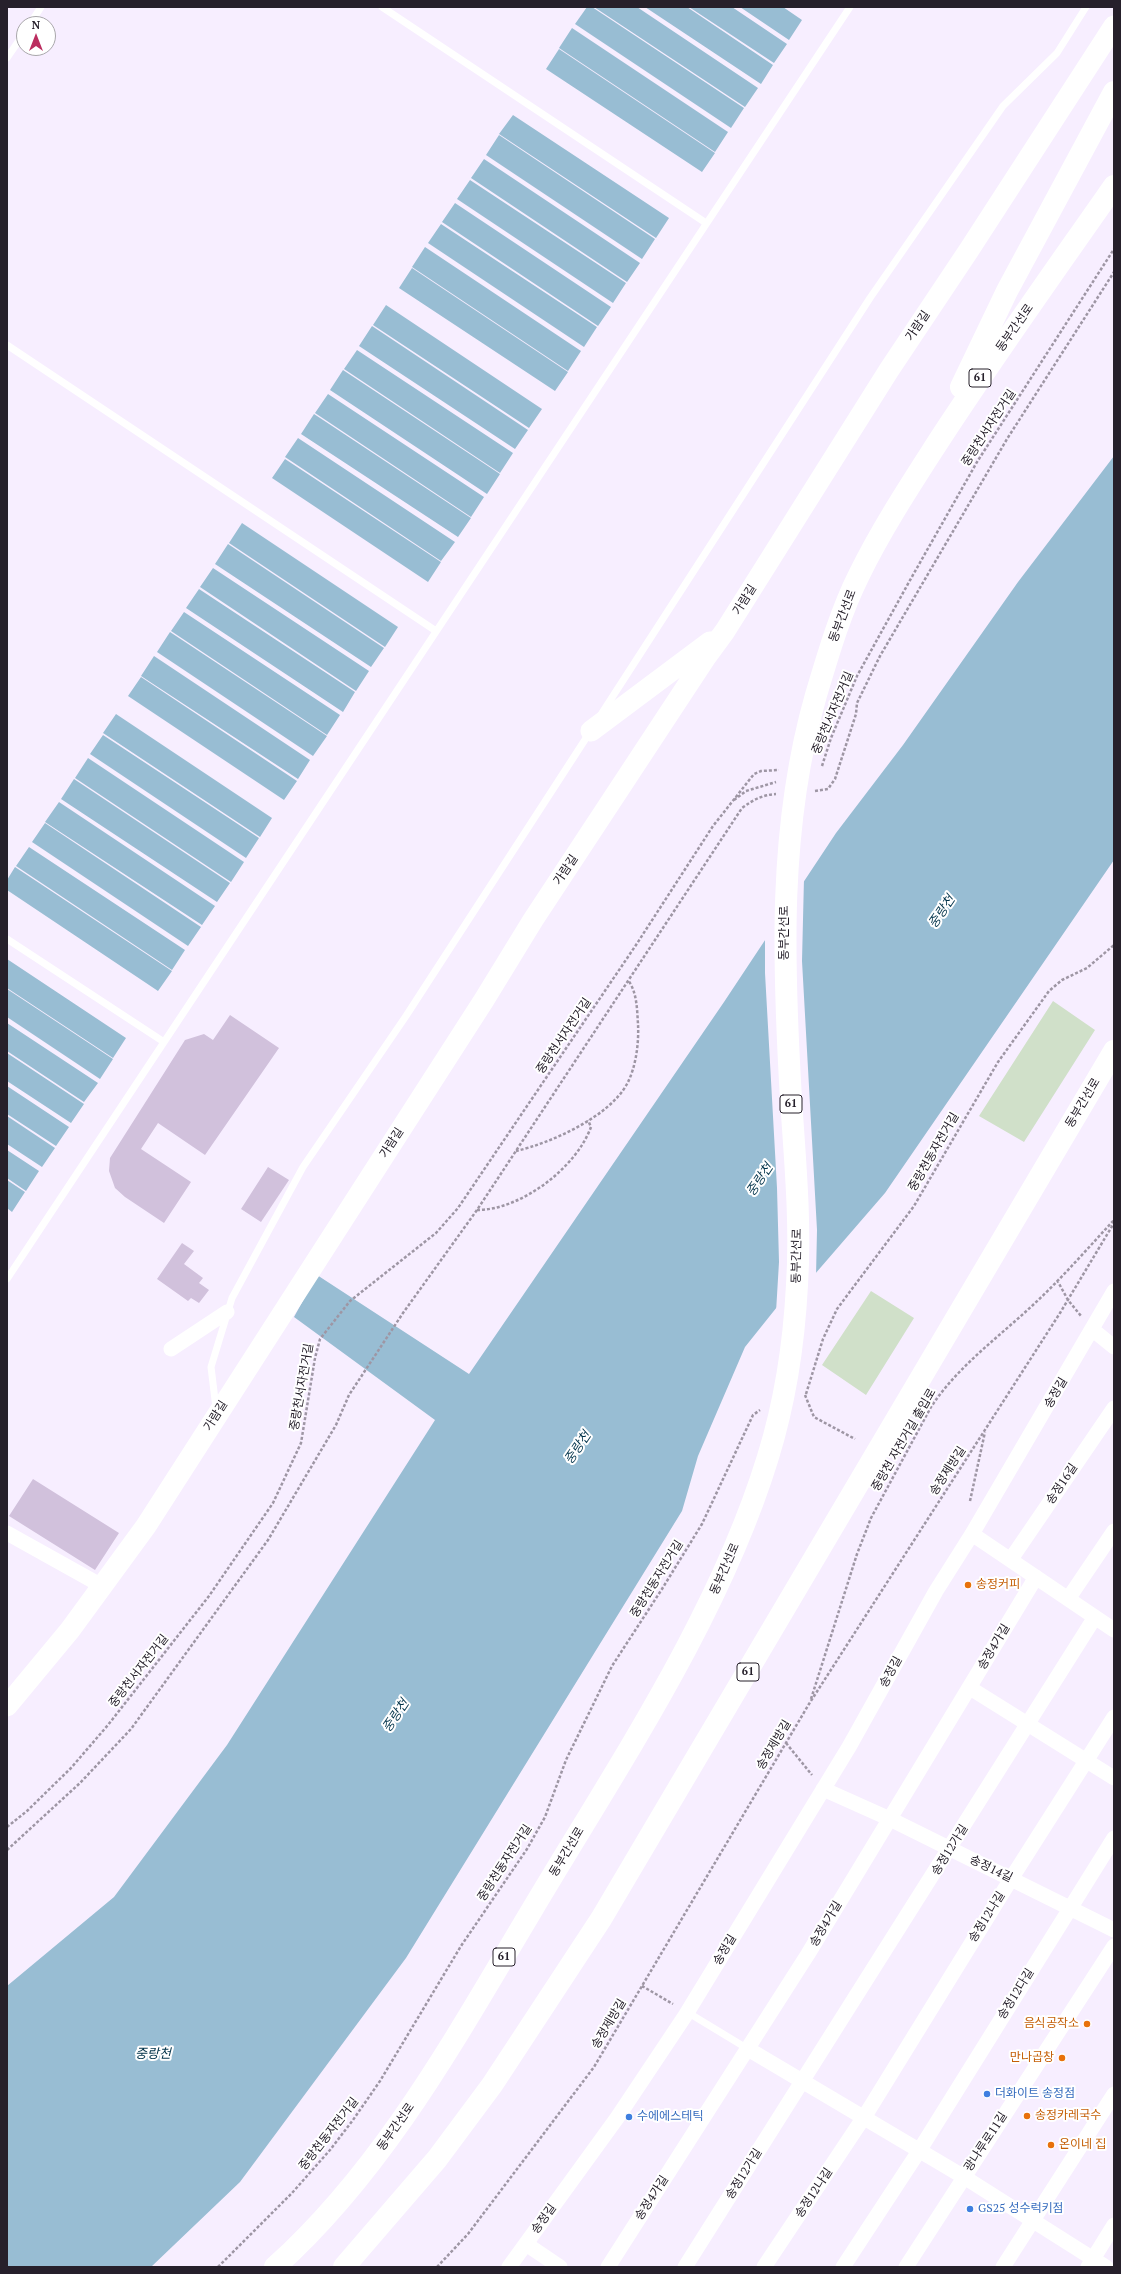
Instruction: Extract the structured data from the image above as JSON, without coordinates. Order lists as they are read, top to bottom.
{
  "streets": {
    "highway": ["동부간선로", "61"],
    "street": [
      "가람길",
      "송정길",
      "송정16길",
      "송정4가길",
      "송정12가길",
      "송정14길",
      "송정12나길",
      "송정12다길",
      "광나루로11길"
    ],
    "path": [
      "중랑천서자전거길",
      "중랑천동자전거길",
      "중랑천 자전거길 출입로",
      "송정제방길"
    ]
  },
  "crossings": [
    ["송정길", "송정14길"],
    ["중랑천 자전거길 출입로", "송정제방길"],
    ["송정4가길", "송정14길"],
    ["송정12가길", "송정14길"],
    ["송정14길", "송정12나길"],
    ["송정14길", "송정12다길"],
    ["송정12다길", "광나루로11길"]
  ],
  "water": ["중랑천"],
  "places": [
    "송정커피",
    "음식공작소",
    "만나곱창",
    "더화이트 송정점",
    "송정카레국수",
    "수에에스테틱",
    "온이네 집",
    "GS25 성수럭키점"
  ],
  "north": "top"
}
